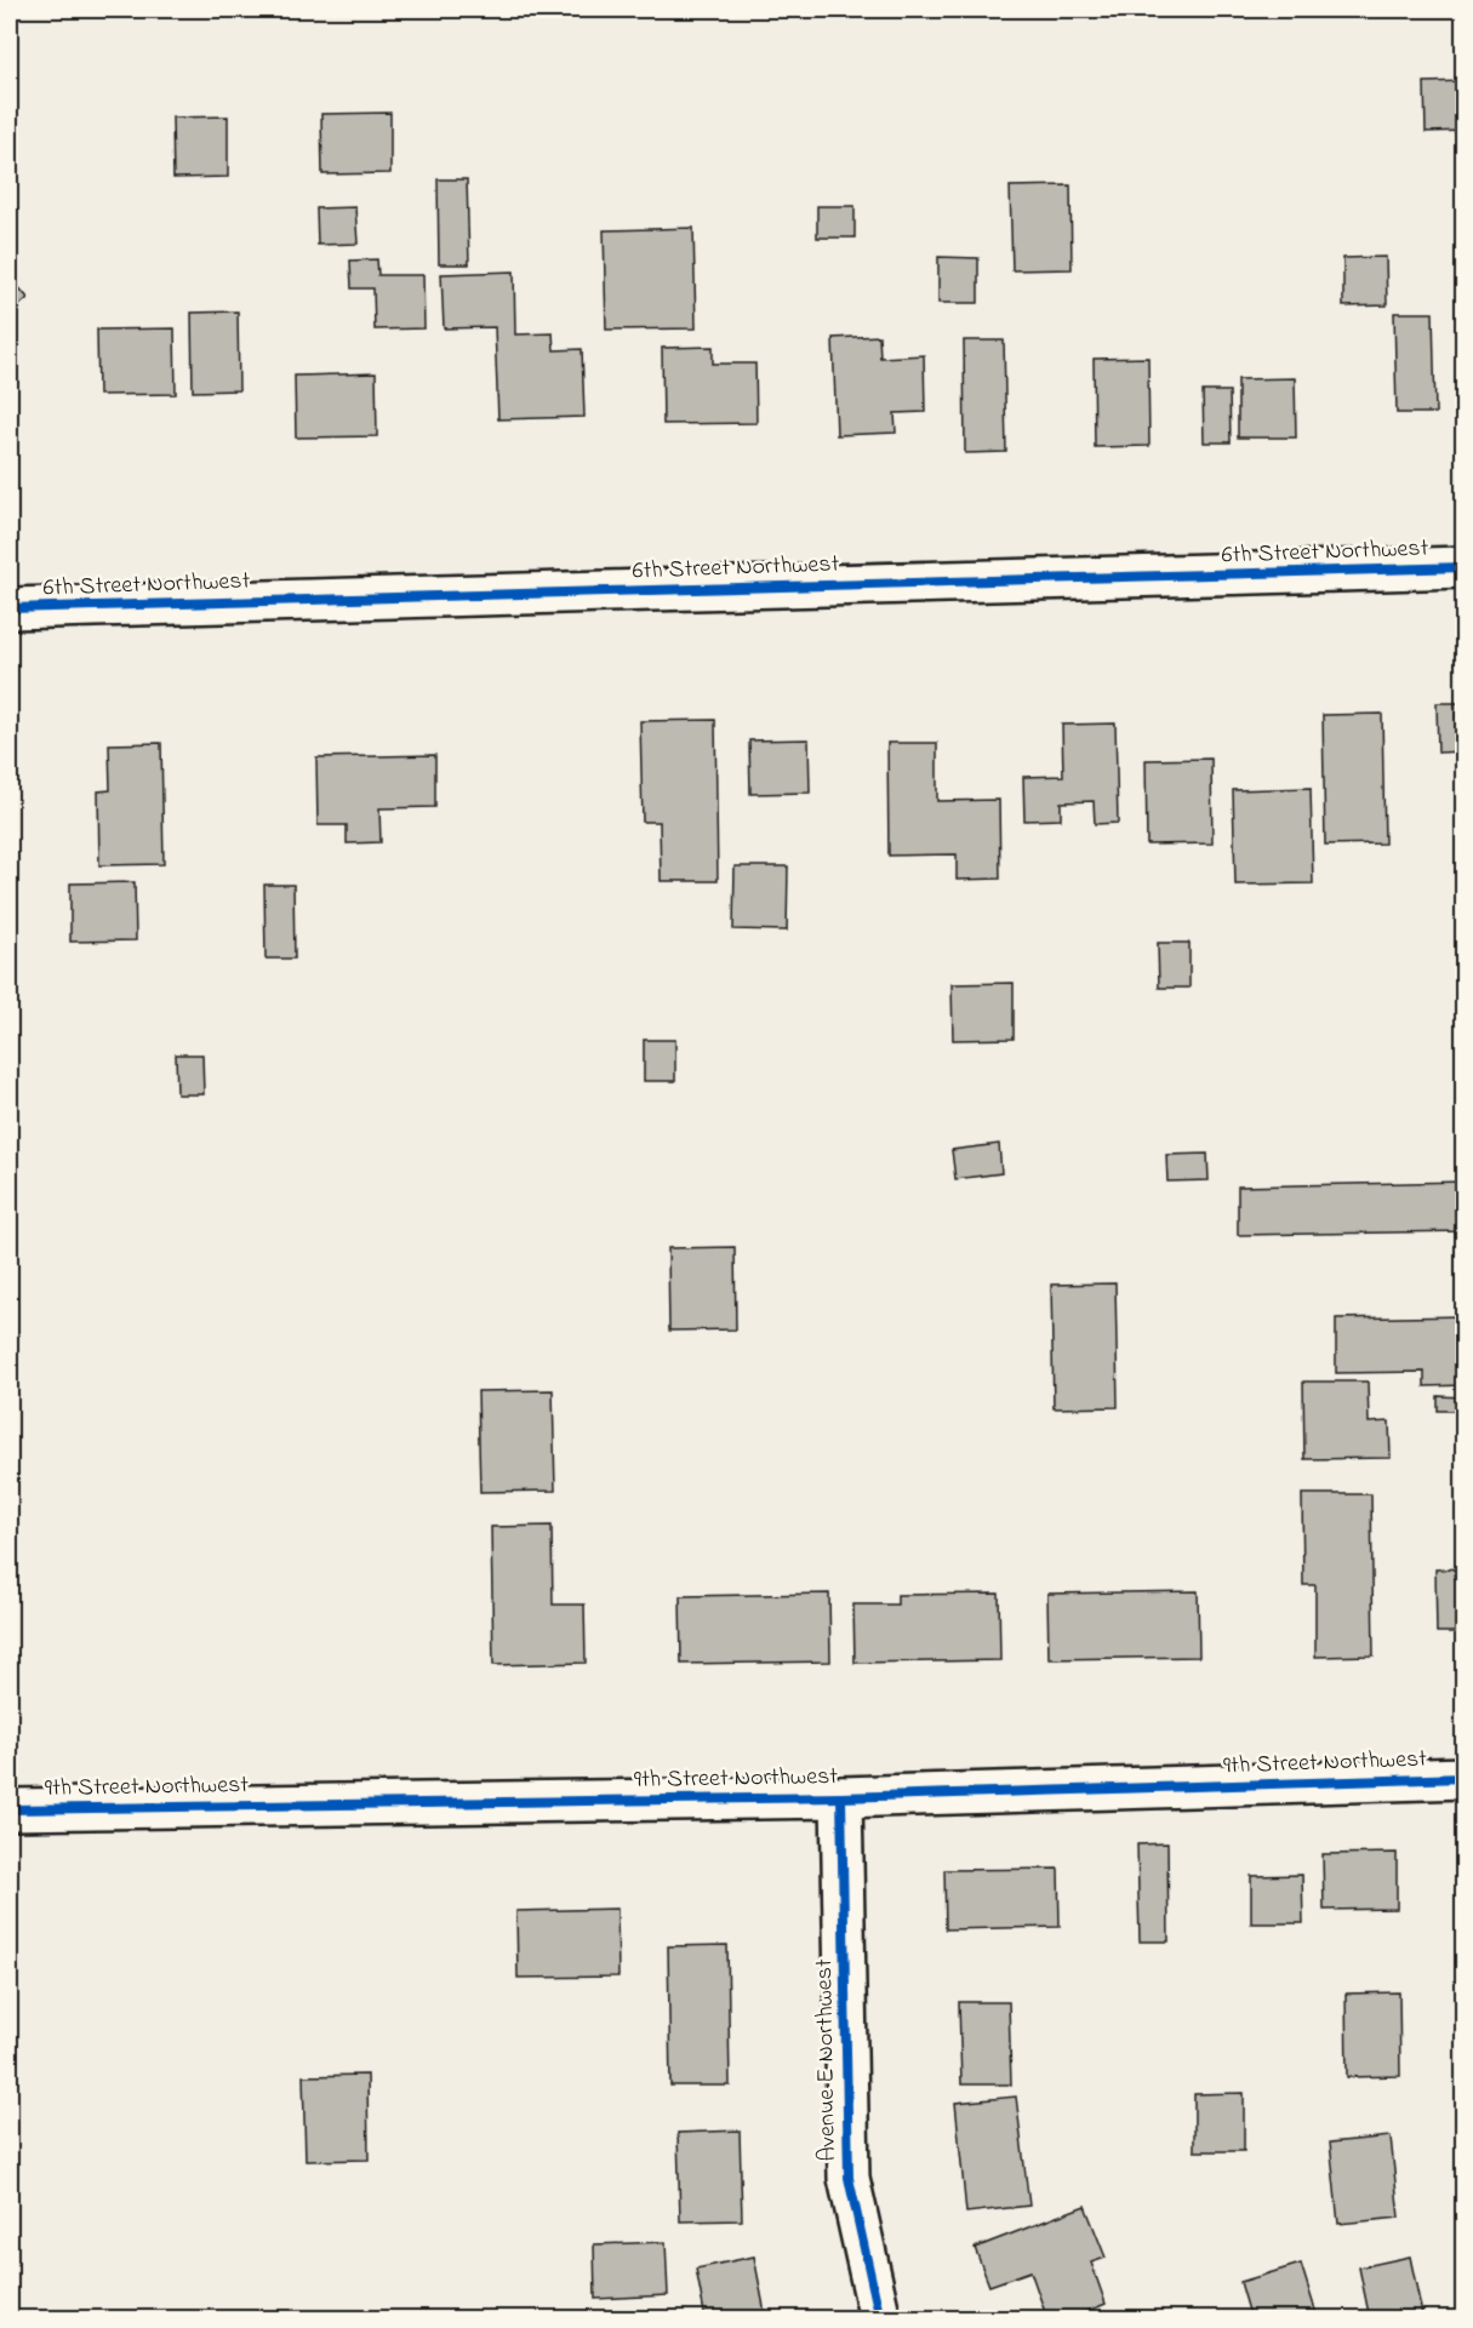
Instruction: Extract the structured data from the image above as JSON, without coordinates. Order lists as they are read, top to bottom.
{
  "streets": {
    "street": ["6th Street Northwest", "9th Street Northwest", "Avenue E Northwest"]
  },
  "crossings": [
    ["9th Street Northwest", "Avenue E Northwest"]
  ]
}
